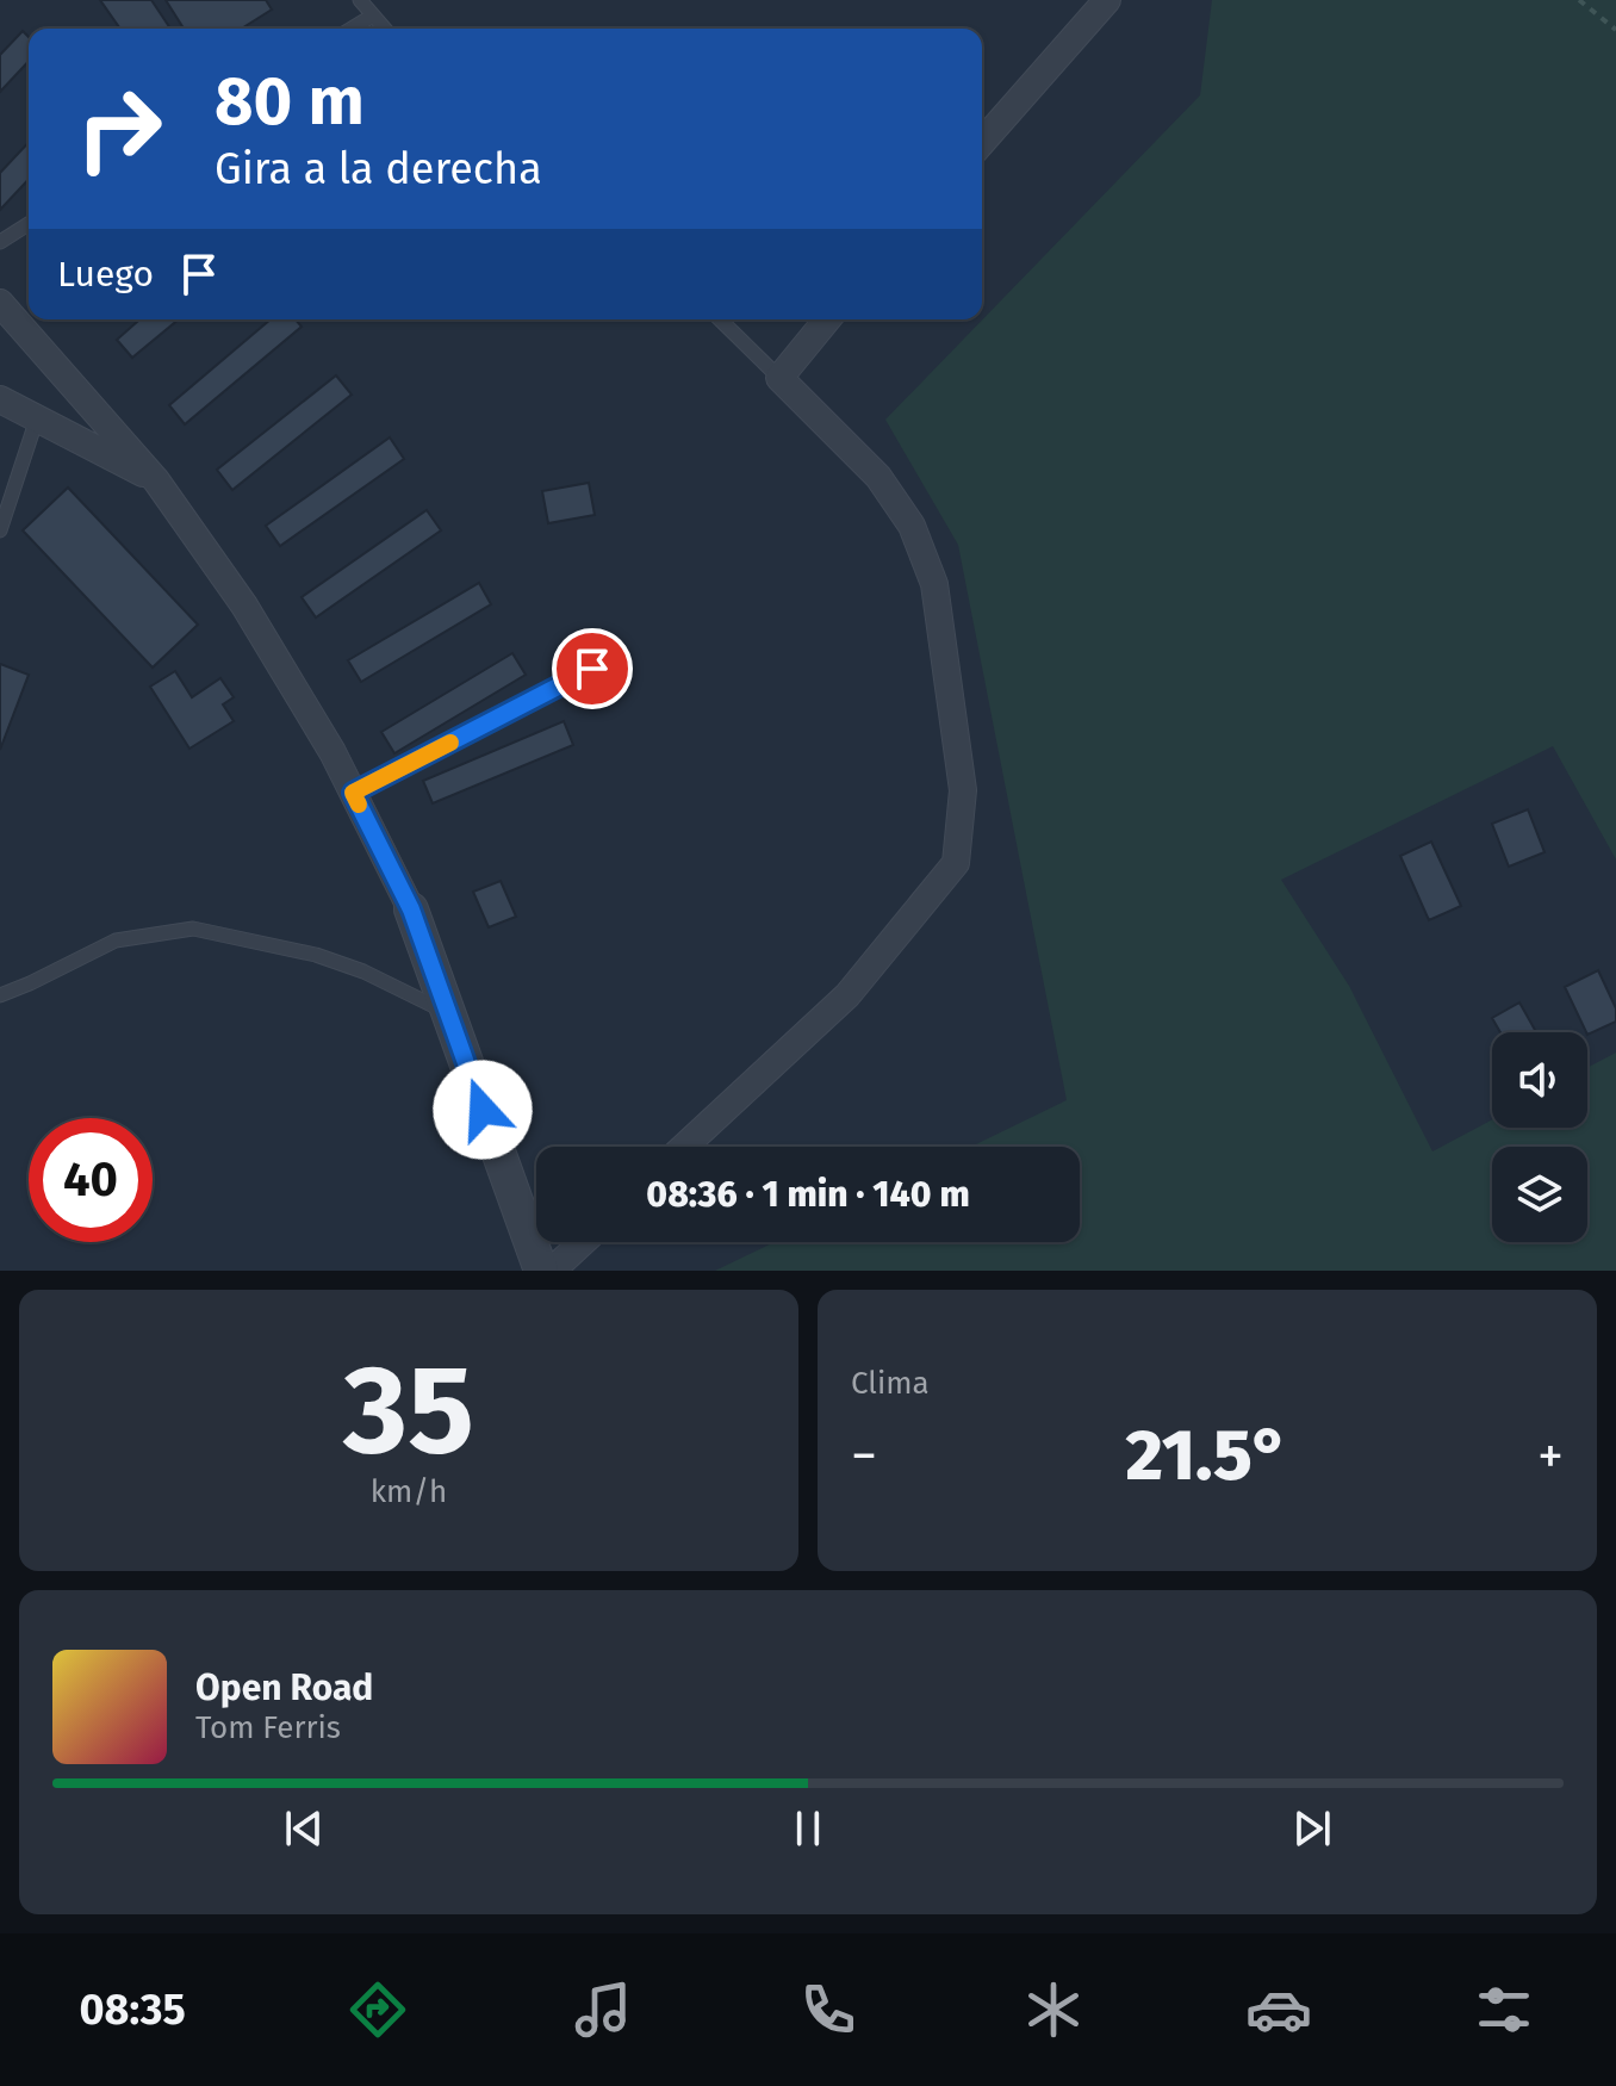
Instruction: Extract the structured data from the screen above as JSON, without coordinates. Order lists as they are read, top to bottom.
{
  "page": {
    "turn": ["80 m", "Gira a la derecha"],
    "then": "Luego",
    "limit": "40",
    "trip": "08:36 · 1 min · 140 m",
    "tile": [
      ["35", "km/h"],
      "Clima"
    ],
    "heat": ["−", "21.5°", "+"],
    "song": ["Open Road", "Tom Ferris"],
    "tabs": "08:35"
  }
}
